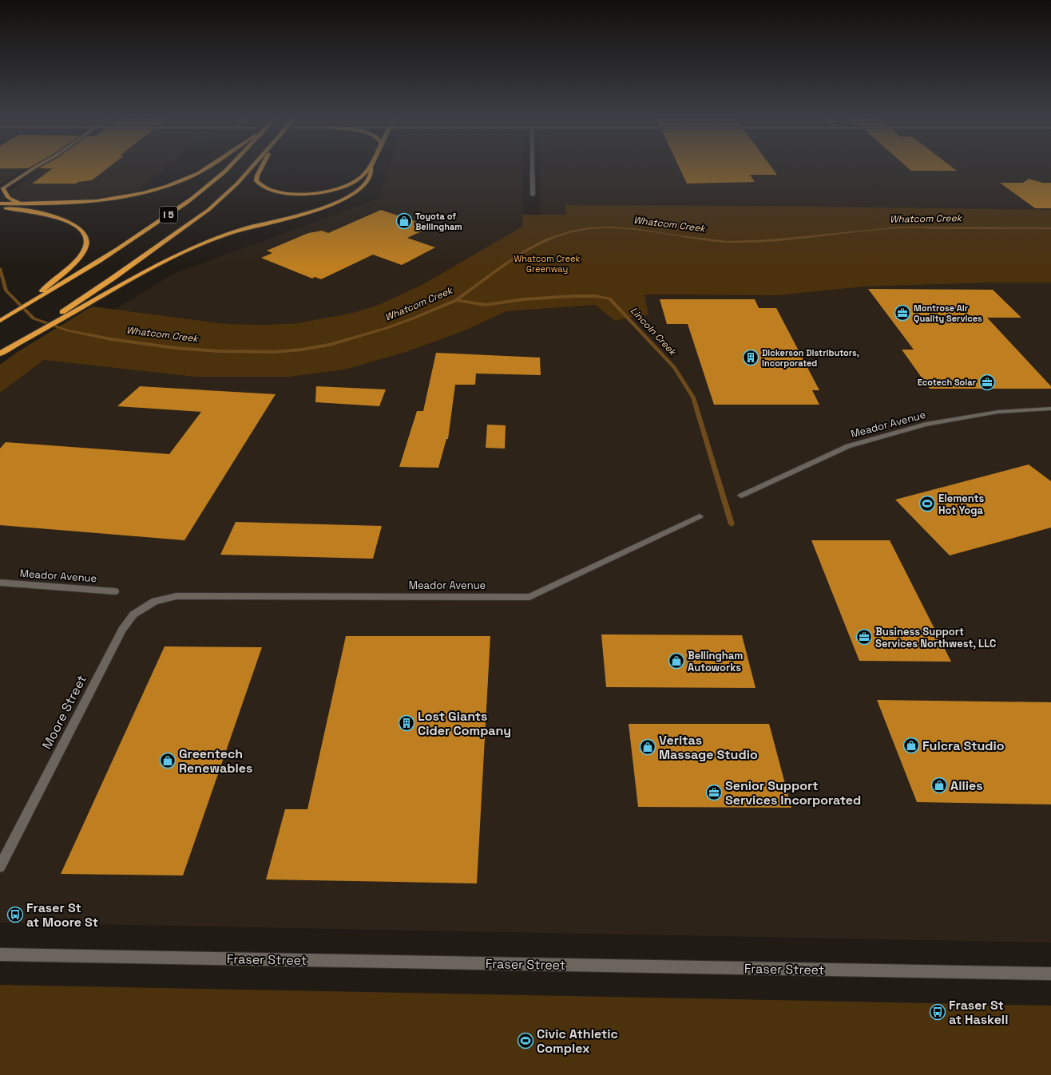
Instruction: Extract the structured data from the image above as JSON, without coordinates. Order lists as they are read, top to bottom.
{
  "streets": {
    "highway": ["I 5"],
    "street": ["Meador Avenue", "Moore Street", "Fraser Street"]
  },
  "crossings": [
    ["Meador Avenue", "Moore Street"]
  ],
  "water": ["Whatcom Creek", "Lincoln Creek"],
  "parks": ["Whatcom Creek Greenway"],
  "places": {
    "shop": [
      "Toyota of Bellingham",
      "Bellingham Autoworks",
      "Fulcra Studio",
      "Veritas Massage Studio",
      "Greentech Renewables",
      "Allies"
    ],
    "office": [
      "Montrose Air Quality Services",
      "Ecotech Solar",
      "Business Support Services Northwest, LLC",
      "Senior Support Services Incorporated"
    ],
    "building": ["Dickerson Distributors, Incorporated", "Lost Giants Cider Company"],
    "sports": ["Elements Hot Yoga", "Civic Athletic Complex"],
    "bus stop": ["Fraser St at Moore St", "Fraser St at Haskell"]
  }
}
